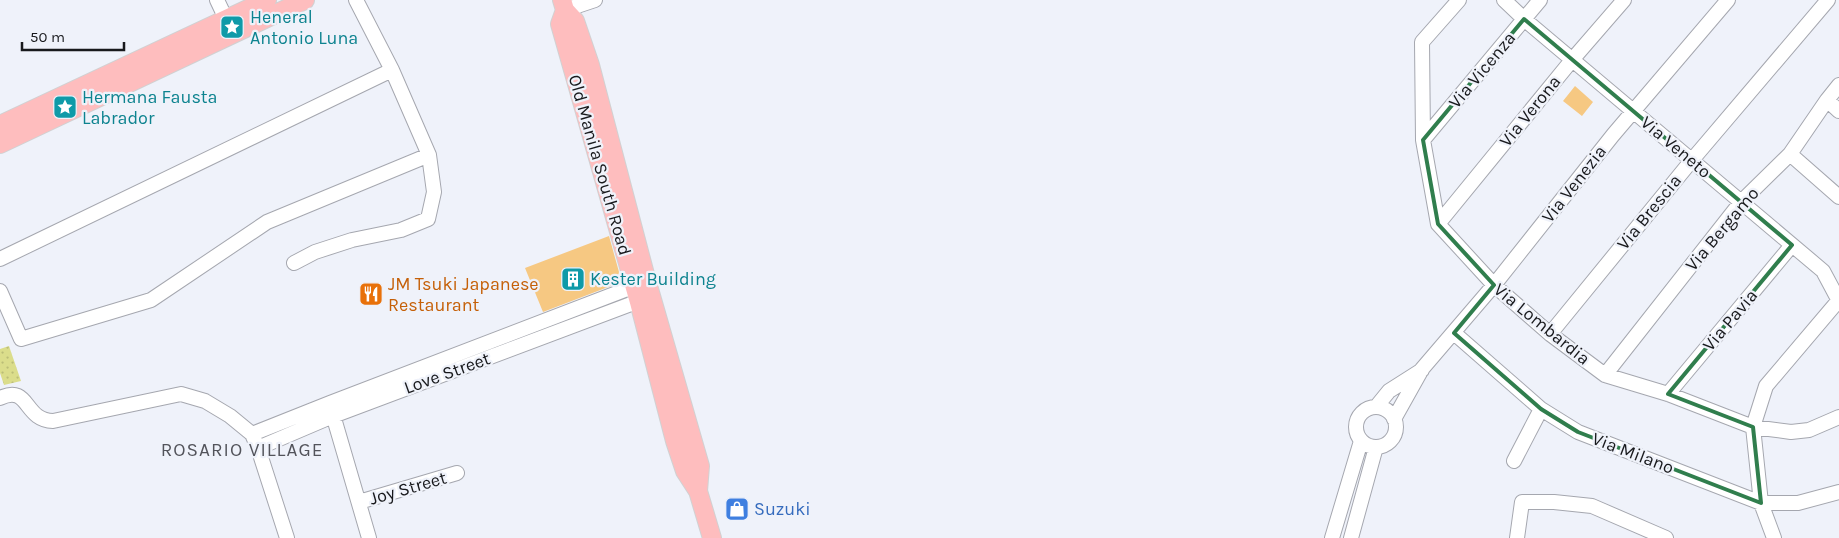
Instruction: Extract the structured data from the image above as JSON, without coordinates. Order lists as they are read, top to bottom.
{
  "streets": {
    "main road": ["Old Manila South Road"],
    "street": [
      "Via Vicenza",
      "Via Verona",
      "Via Veneto",
      "Via Venezia",
      "Via Brescia",
      "Via Bergamo",
      "Via Pavia",
      "Via Lombardia",
      "Love Street",
      "Via Milano",
      "Joy Street"
    ]
  },
  "crossings": [
    ["Via Vicenza", "Via Veneto"],
    ["Via Verona", "Via Veneto"],
    ["Via Verona", "Via Lombardia"],
    ["Via Veneto", "Via Venezia"],
    ["Via Veneto", "Via Brescia"],
    ["Via Veneto", "Via Bergamo"],
    ["Via Veneto", "Via Pavia"],
    ["Old Manila South Road", "Love Street"],
    ["Via Venezia", "Via Lombardia"],
    ["Via Venezia", "Via Milano"],
    ["Via Brescia", "Via Lombardia"],
    ["Via Bergamo", "Via Lombardia"],
    ["Via Pavia", "Via Lombardia"]
  ],
  "districts": ["ROSARIO VILLAGE"],
  "places": {
    "place": ["Heneral Antonio Luna", "Hermana Fausta Labrador"],
    "building": ["Kester Building"],
    "restaurant": ["JM Tsuki Japanese Restaurant"],
    "shop": ["Suzuki"]
  },
  "scale_bar": "50 m"
}
